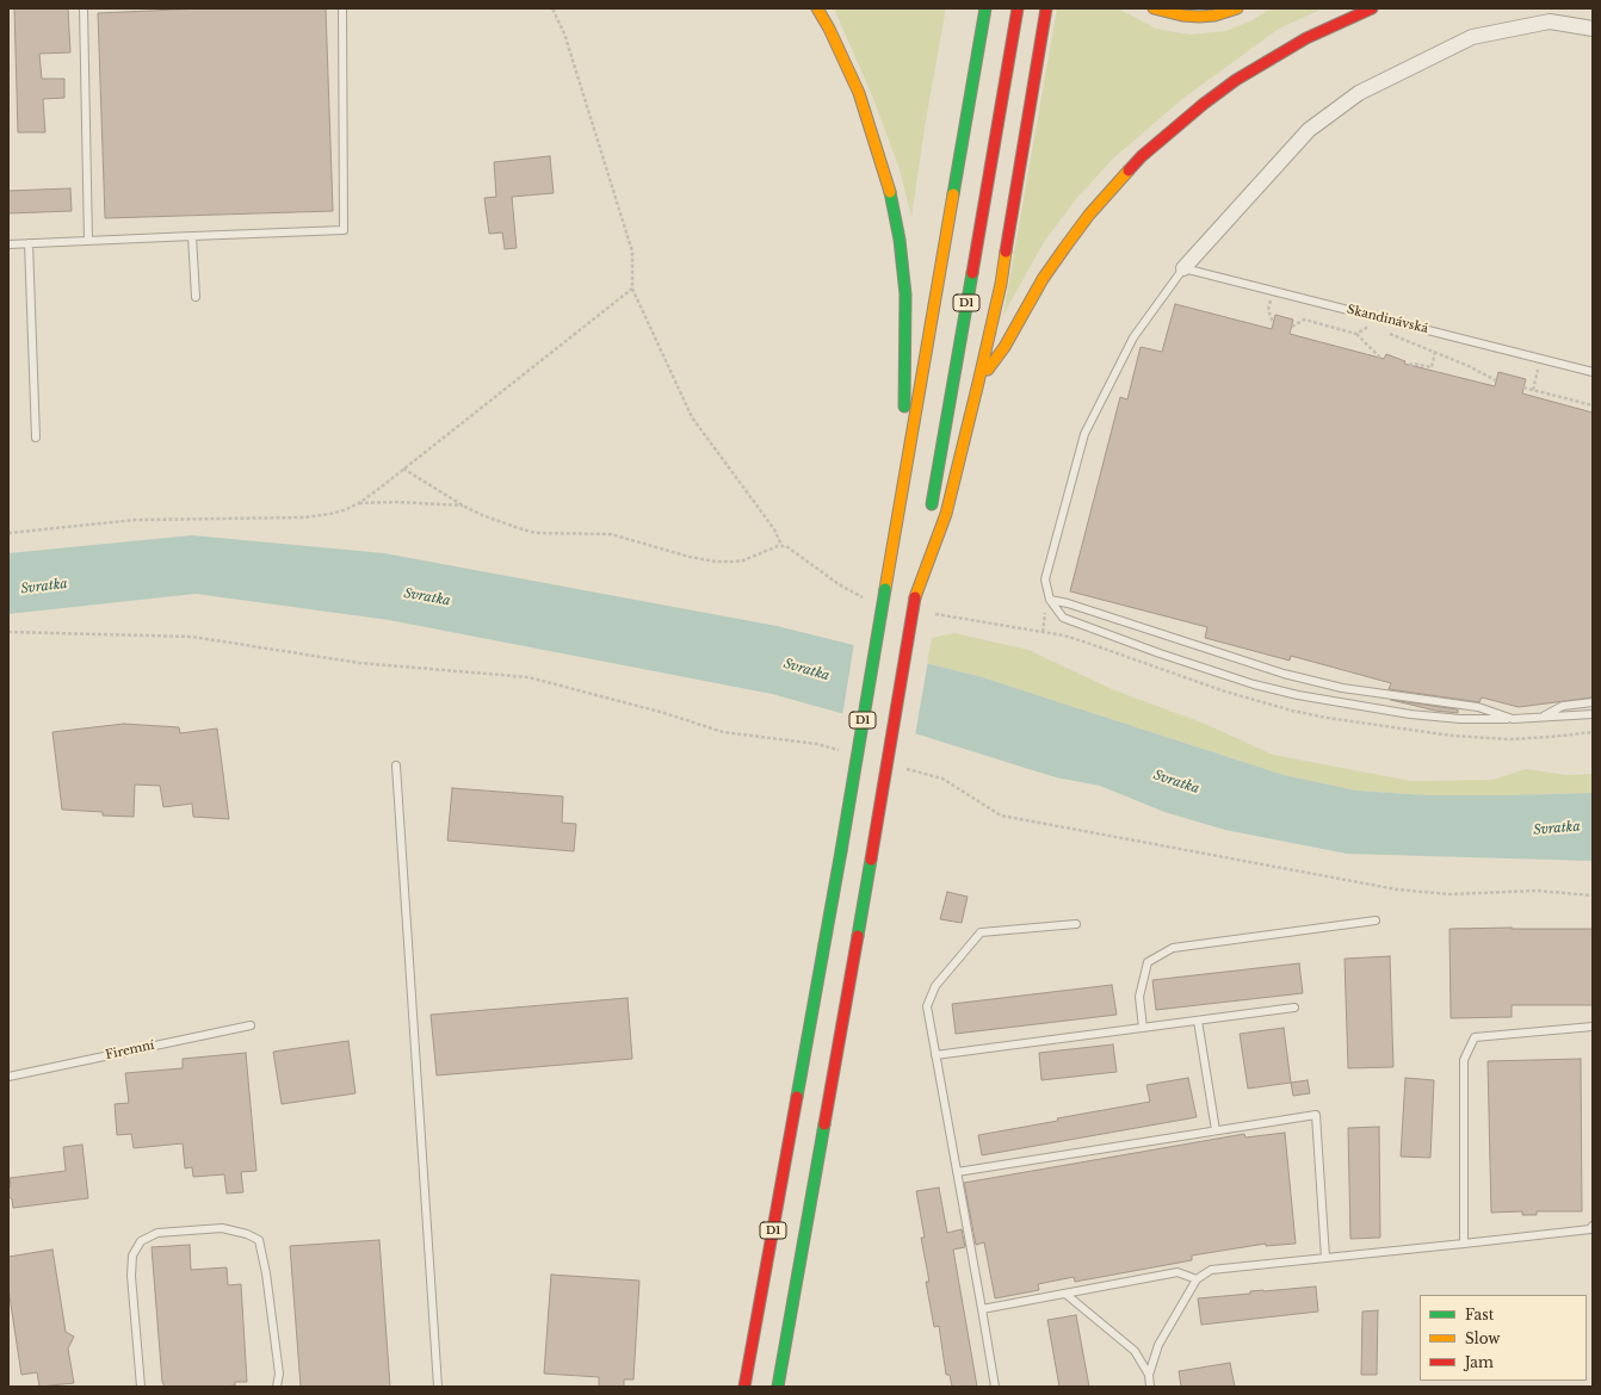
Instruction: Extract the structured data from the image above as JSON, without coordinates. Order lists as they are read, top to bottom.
{
  "streets": {
    "highway": ["D1"],
    "lane": ["Skandinávská", "Firemní"]
  },
  "water": ["Svratka"],
  "legend": ["Fast", "Slow", "Jam"]
}
